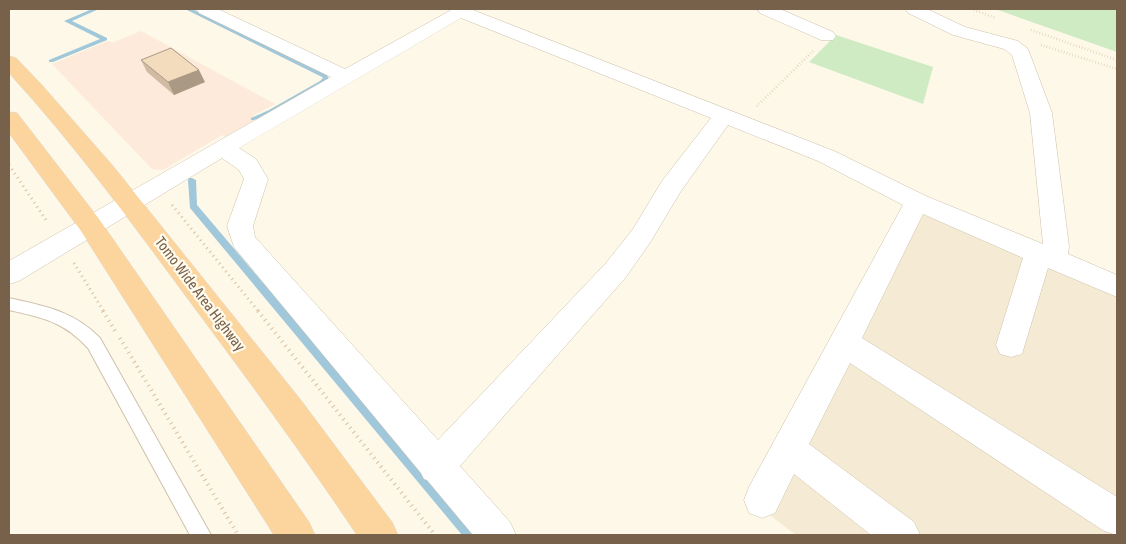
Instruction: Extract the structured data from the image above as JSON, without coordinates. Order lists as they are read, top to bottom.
{
  "streets": {
    "highway": ["Tomo Wide Area Highway"]
  }
}
